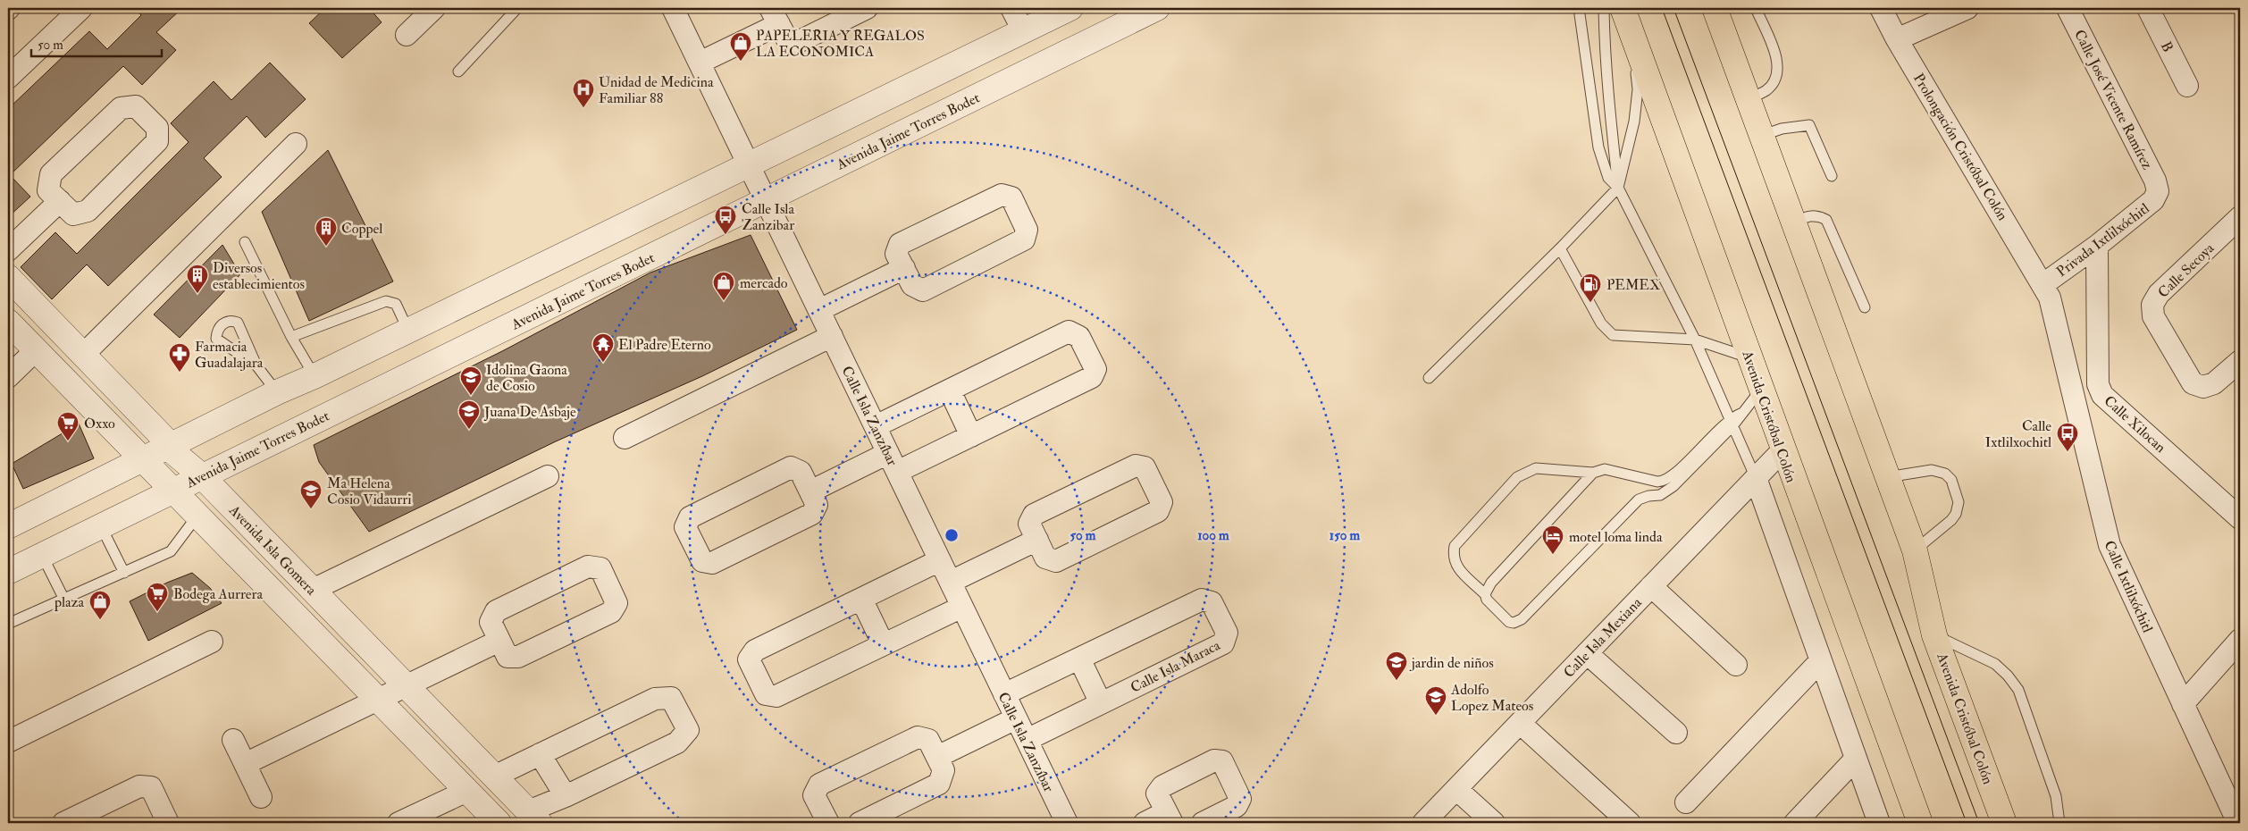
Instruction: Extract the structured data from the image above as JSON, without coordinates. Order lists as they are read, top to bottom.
{
  "streets": {
    "main road": ["Avenida Cristóbal Colón"],
    "street": [
      "B",
      "Calle José Vicente Ramírez",
      "Avenida Jaime Torres Bodet",
      "Prolongación Cristóbal Colón",
      "Privada Ixtlilxóchitl",
      "Calle Secoya",
      "Calle Isla Zanzíbar",
      "Calle Xilocan",
      "Avenida Isla Gomera",
      "Calle Ixtlilxóchitl",
      "Calle Isla Mexiana",
      "Calle Isla Maraca"
    ]
  },
  "crossings": [
    ["Calle José Vicente Ramírez", "Privada Ixtlilxóchitl"],
    ["Avenida Jaime Torres Bodet", "Calle Isla Zanzíbar"],
    ["Avenida Jaime Torres Bodet", "Avenida Isla Gomera"],
    ["Prolongación Cristóbal Colón", "Privada Ixtlilxóchitl"],
    ["Prolongación Cristóbal Colón", "Calle Ixtlilxóchitl"],
    ["Privada Ixtlilxóchitl", "Calle Xilocan"],
    ["Privada Ixtlilxóchitl", "Calle Ixtlilxóchitl"],
    ["Calle Isla Zanzíbar", "Calle Isla Maraca"],
    ["Avenida Cristóbal Colón", "Calle Isla Mexiana"]
  ],
  "places": {
    "shop": ["PAPELERIA Y REGALOS LA ECONOMICA", "mercado", "plaza"],
    "hospital": ["Unidad de Medicina Familiar 88"],
    "bus stop": ["Calle Isla Zanzibar", "Calle Ixtlilxochitl"],
    "building": ["Coppel", "Diversos establecimientos"],
    "fuel station": ["PEMEX"],
    "temple": ["El Padre Eterno"],
    "pharmacy": ["Farmacia Guadalajara"],
    "school or university": [
      "Idolina Gaona de Cosio",
      "Juana De Asbaje",
      "Ma Helena Cosio Vidaurri",
      "jardin de niños",
      "Adolfo Lopez Mateos"
    ],
    "supermarket": ["Oxxo", "Bodega Aurrera"],
    "hotel": ["motel loma linda"]
  },
  "scale_bar": "50 m",
  "rings": ["50 m", "100 m", "150 m"]
}
